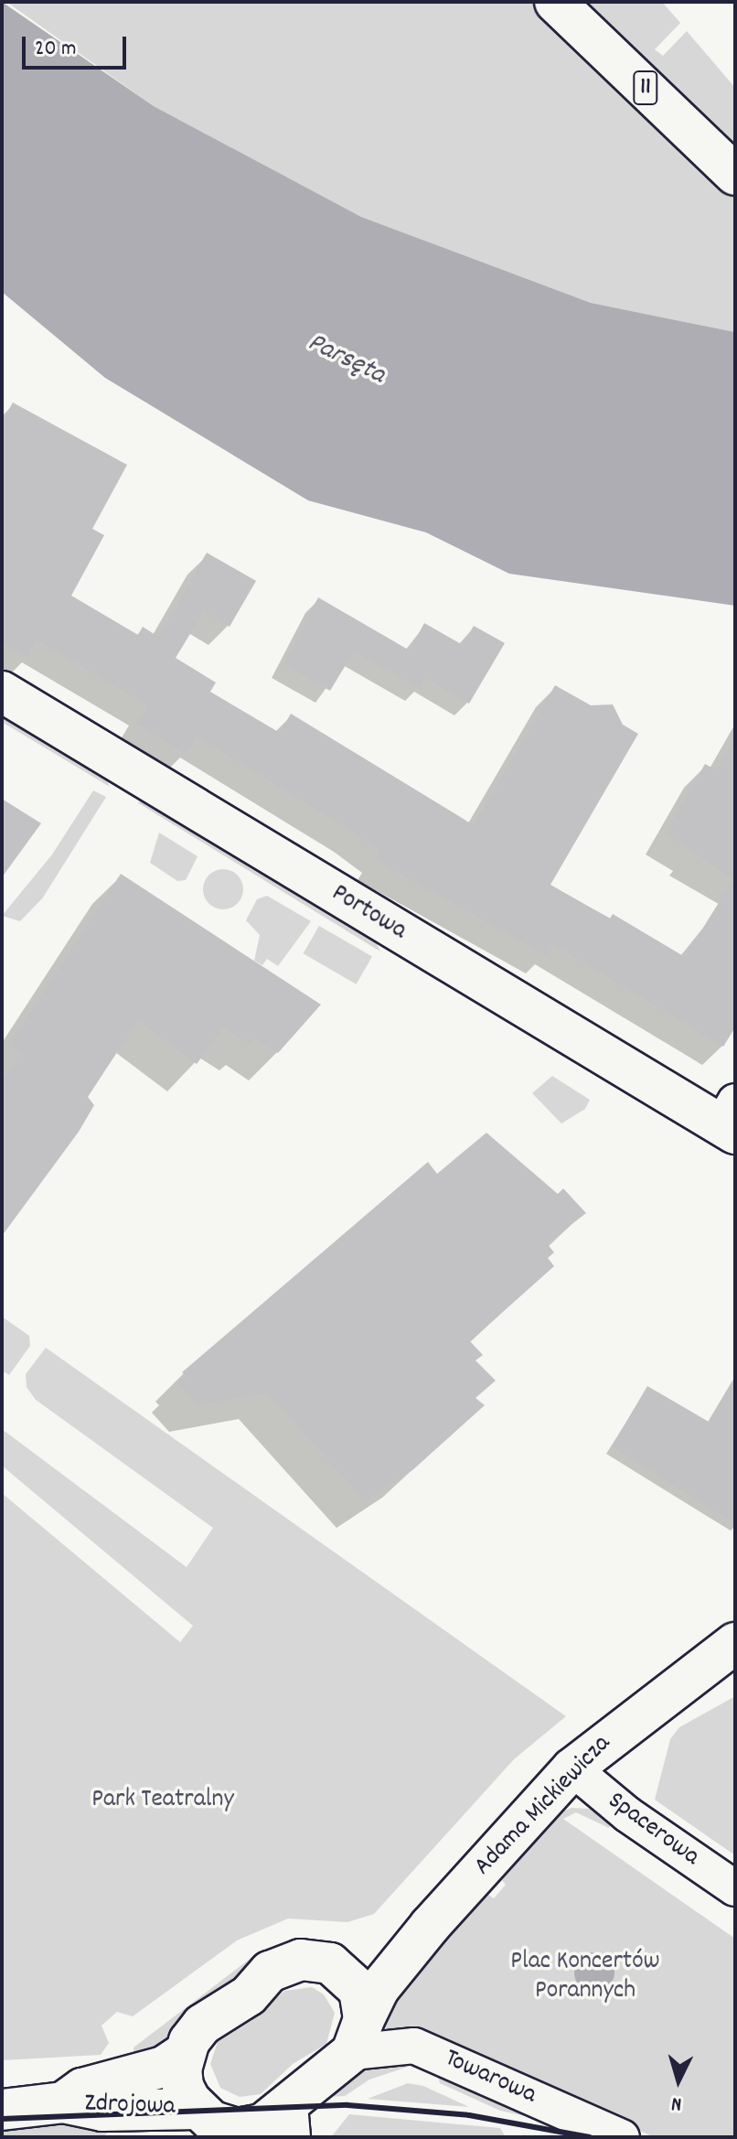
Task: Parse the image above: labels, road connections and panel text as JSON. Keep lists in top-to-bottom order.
{
  "streets": {
    "street": [
      "11",
      "Portowa",
      "Adama Mickiewicza",
      "Spacerowa",
      "Towarowa",
      "Zdrojowa"
    ]
  },
  "crossings": [
    ["Adama Mickiewicza", "Spacerowa"],
    ["Adama Mickiewicza", "Towarowa"],
    ["Adama Mickiewicza", "Zdrojowa"],
    ["Towarowa", "Zdrojowa"]
  ],
  "water": ["Parsęta"],
  "parks": ["Park Teatralny", "Plac Koncertów Porannych"],
  "scale_bar": "20 m",
  "north": "bottom"
}
